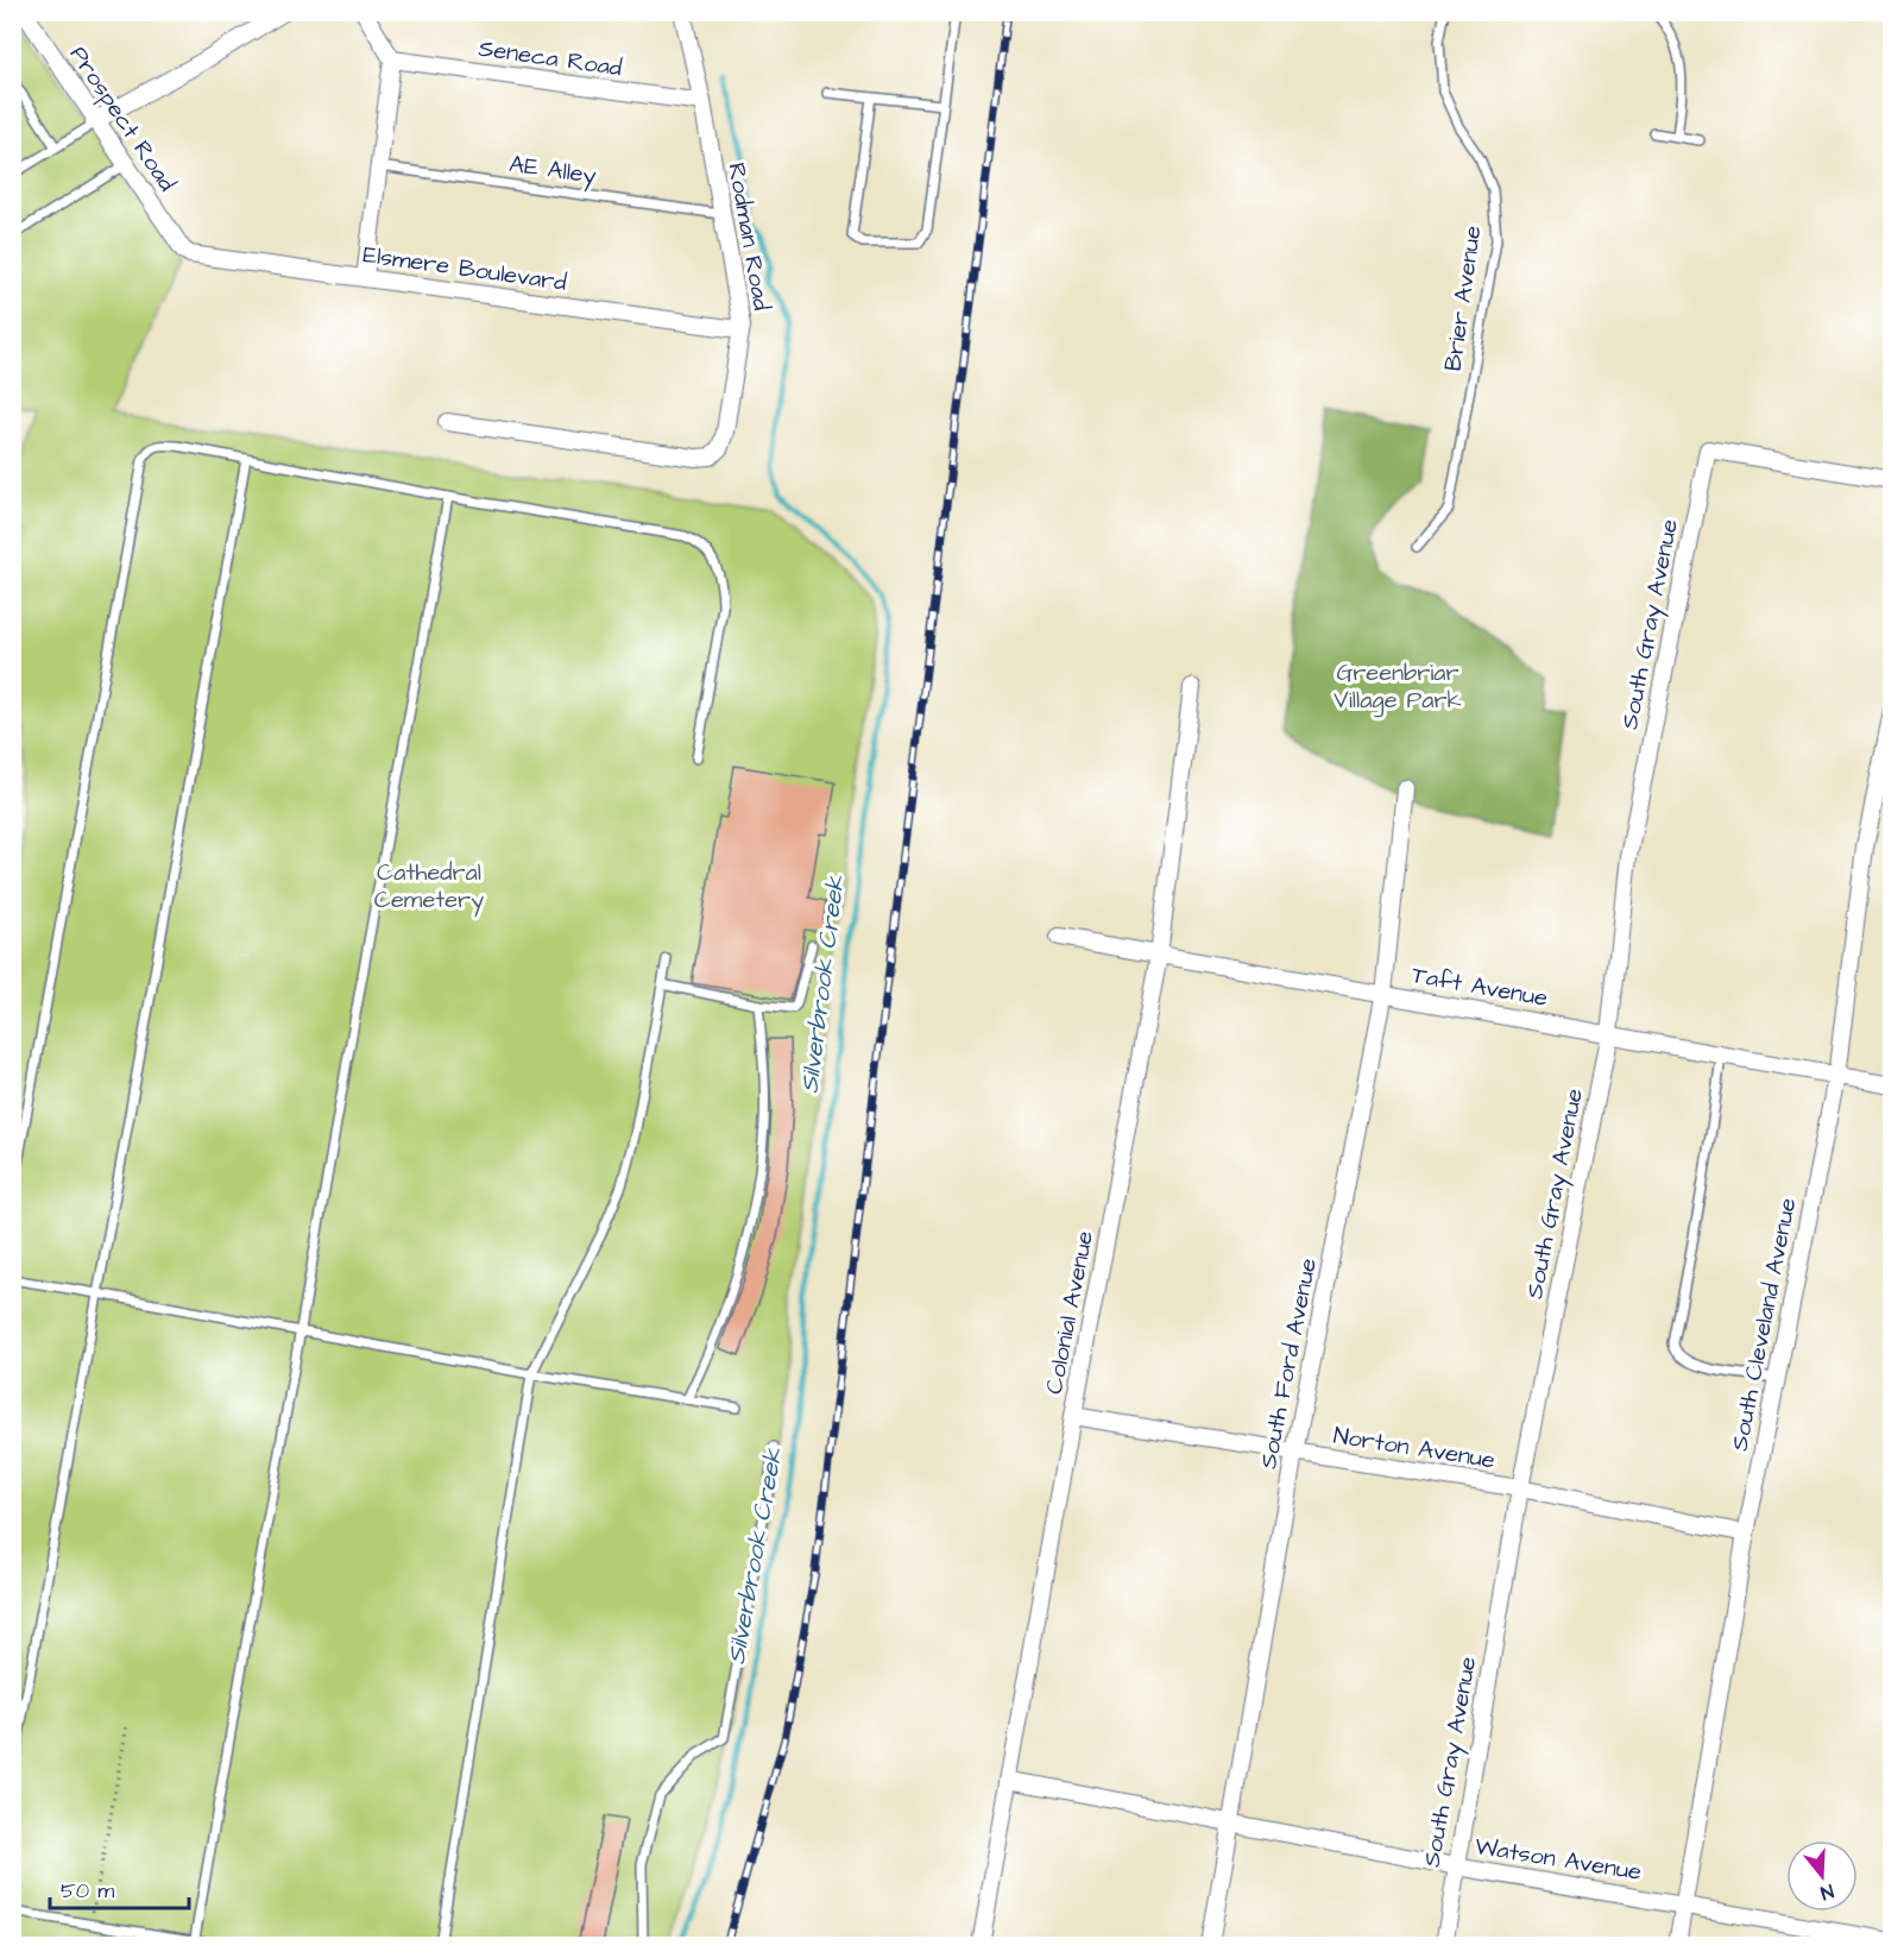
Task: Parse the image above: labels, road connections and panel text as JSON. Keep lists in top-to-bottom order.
{
  "streets": {
    "street": [
      "Seneca Road",
      "Prospect Road",
      "Rodman Road",
      "Elsmere Boulevard",
      "South Gray Avenue",
      "Taft Avenue",
      "Colonial Avenue",
      "South Cleveland Avenue",
      "South Ford Avenue",
      "Norton Avenue",
      "Watson Avenue"
    ],
    "lane": ["AE Alley", "Brier Avenue"]
  },
  "crossings": [
    ["Seneca Road", "Rodman Road"],
    ["Prospect Road", "Elsmere Boulevard"],
    ["AE Alley", "Rodman Road"],
    ["Rodman Road", "Elsmere Boulevard"],
    ["South Gray Avenue", "Taft Avenue"],
    ["South Gray Avenue", "Norton Avenue"],
    ["South Gray Avenue", "Watson Avenue"],
    ["Taft Avenue", "Colonial Avenue"],
    ["Taft Avenue", "South Cleveland Avenue"],
    ["Taft Avenue", "South Ford Avenue"],
    ["Colonial Avenue", "Norton Avenue"],
    ["Colonial Avenue", "Watson Avenue"],
    ["South Cleveland Avenue", "Norton Avenue"],
    ["South Cleveland Avenue", "Watson Avenue"],
    ["South Ford Avenue", "Norton Avenue"],
    ["South Ford Avenue", "Watson Avenue"]
  ],
  "water": ["Silverbrook Creek"],
  "parks": ["Greenbriar Village Park", "Cathedral Cemetery"],
  "scale_bar": "50 m",
  "north": "bottom"
}
